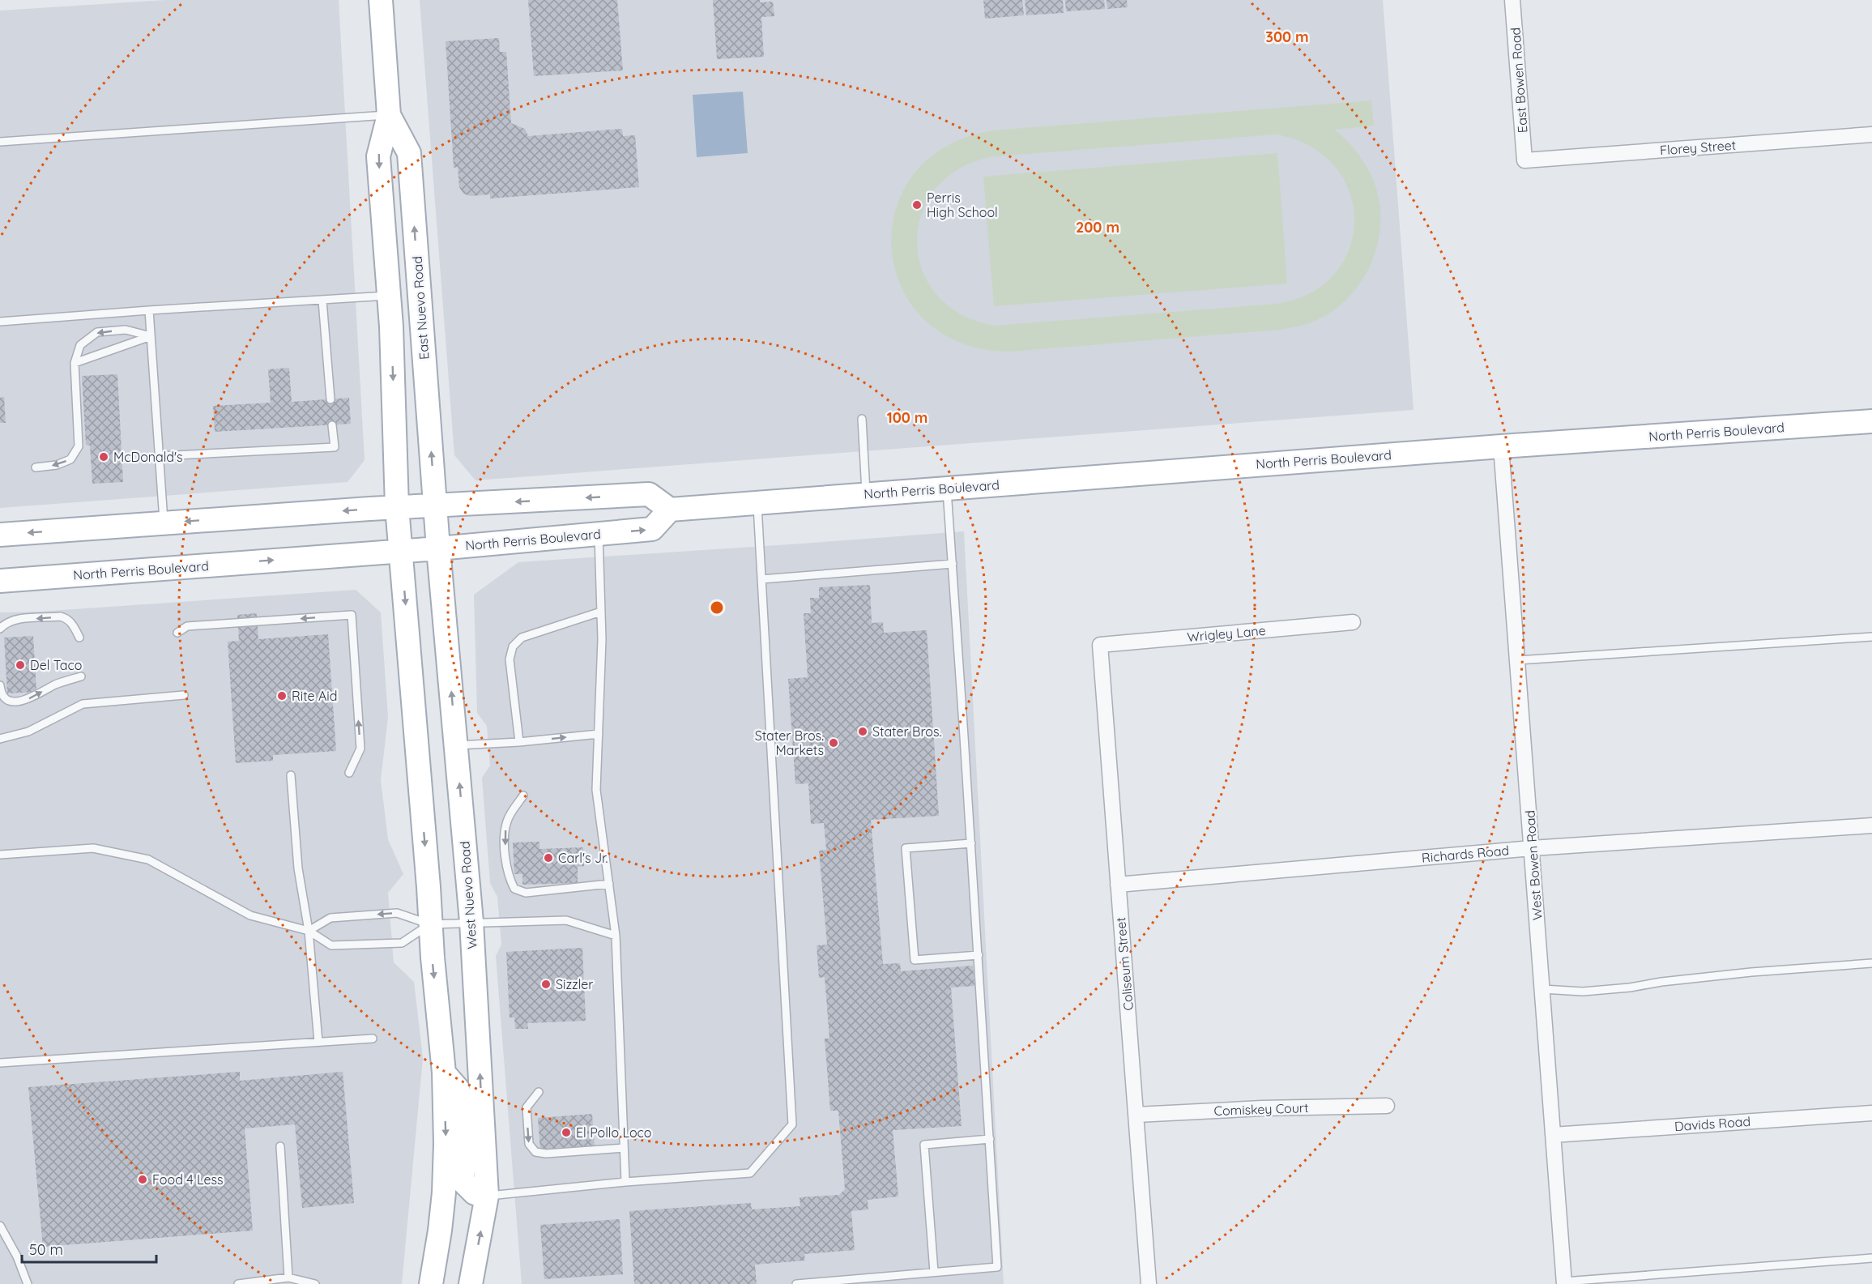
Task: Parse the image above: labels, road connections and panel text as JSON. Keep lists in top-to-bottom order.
{
  "streets": {
    "main road": ["East Nuevo Road", "North Perris Boulevard", "West Nuevo Road"],
    "street": [
      "East Bowen Road",
      "Florey Street",
      "Wrigley Lane",
      "Richards Road",
      "West Bowen Road",
      "Coliseum Street",
      "Comiskey Court",
      "Davids Road"
    ]
  },
  "crossings": [
    ["East Bowen Road", "Florey Street"],
    ["East Nuevo Road", "North Perris Boulevard"],
    ["East Nuevo Road", "West Nuevo Road"],
    ["North Perris Boulevard", "West Bowen Road"],
    ["North Perris Boulevard", "West Nuevo Road"],
    ["Wrigley Lane", "Coliseum Street"],
    ["Richards Road", "West Bowen Road"],
    ["Richards Road", "Coliseum Street"],
    ["West Bowen Road", "Davids Road"],
    ["Coliseum Street", "Comiskey Court"]
  ],
  "places": [
    "Perris High School",
    "McDonald's",
    "Del Taco",
    "Rite Aid",
    "Stater Bros.",
    "Stater Bros. Markets",
    "Carl's Jr.",
    "Sizzler",
    "El Pollo Loco",
    "Food 4 Less"
  ],
  "scale_bar": "50 m",
  "rings": ["300 m", "200 m", "100 m"]
}
